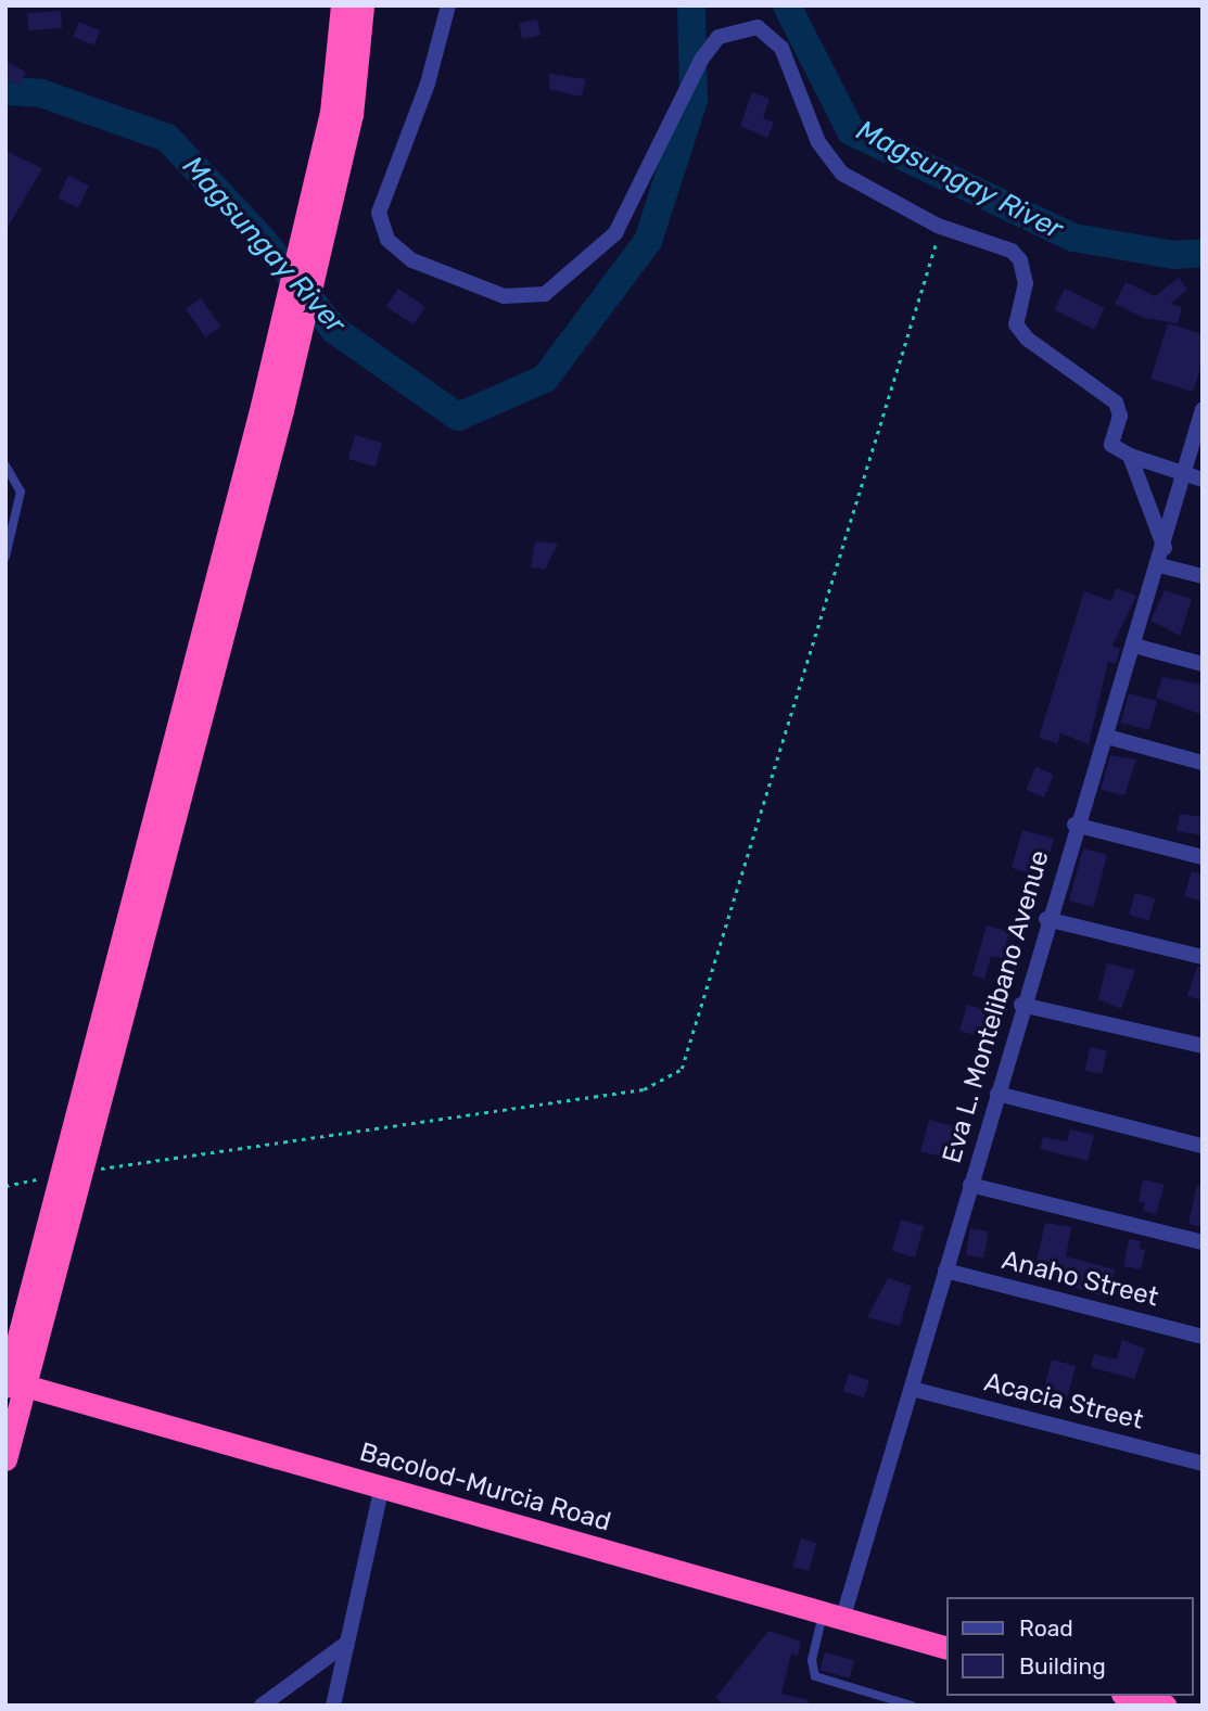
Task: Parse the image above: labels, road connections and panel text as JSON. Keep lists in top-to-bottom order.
{
  "streets": {
    "highway": ["Bacolod-Murcia Road"],
    "street": ["Eva L. Montelibano Avenue", "Anaho Street", "Acacia Street"]
  },
  "crossings": [
    ["Eva L. Montelibano Avenue", "Anaho Street"],
    ["Eva L. Montelibano Avenue", "Acacia Street"],
    ["Eva L. Montelibano Avenue", "Bacolod-Murcia Road"]
  ],
  "water": ["Magsungay River"],
  "legend": ["Road", "Building"]
}
